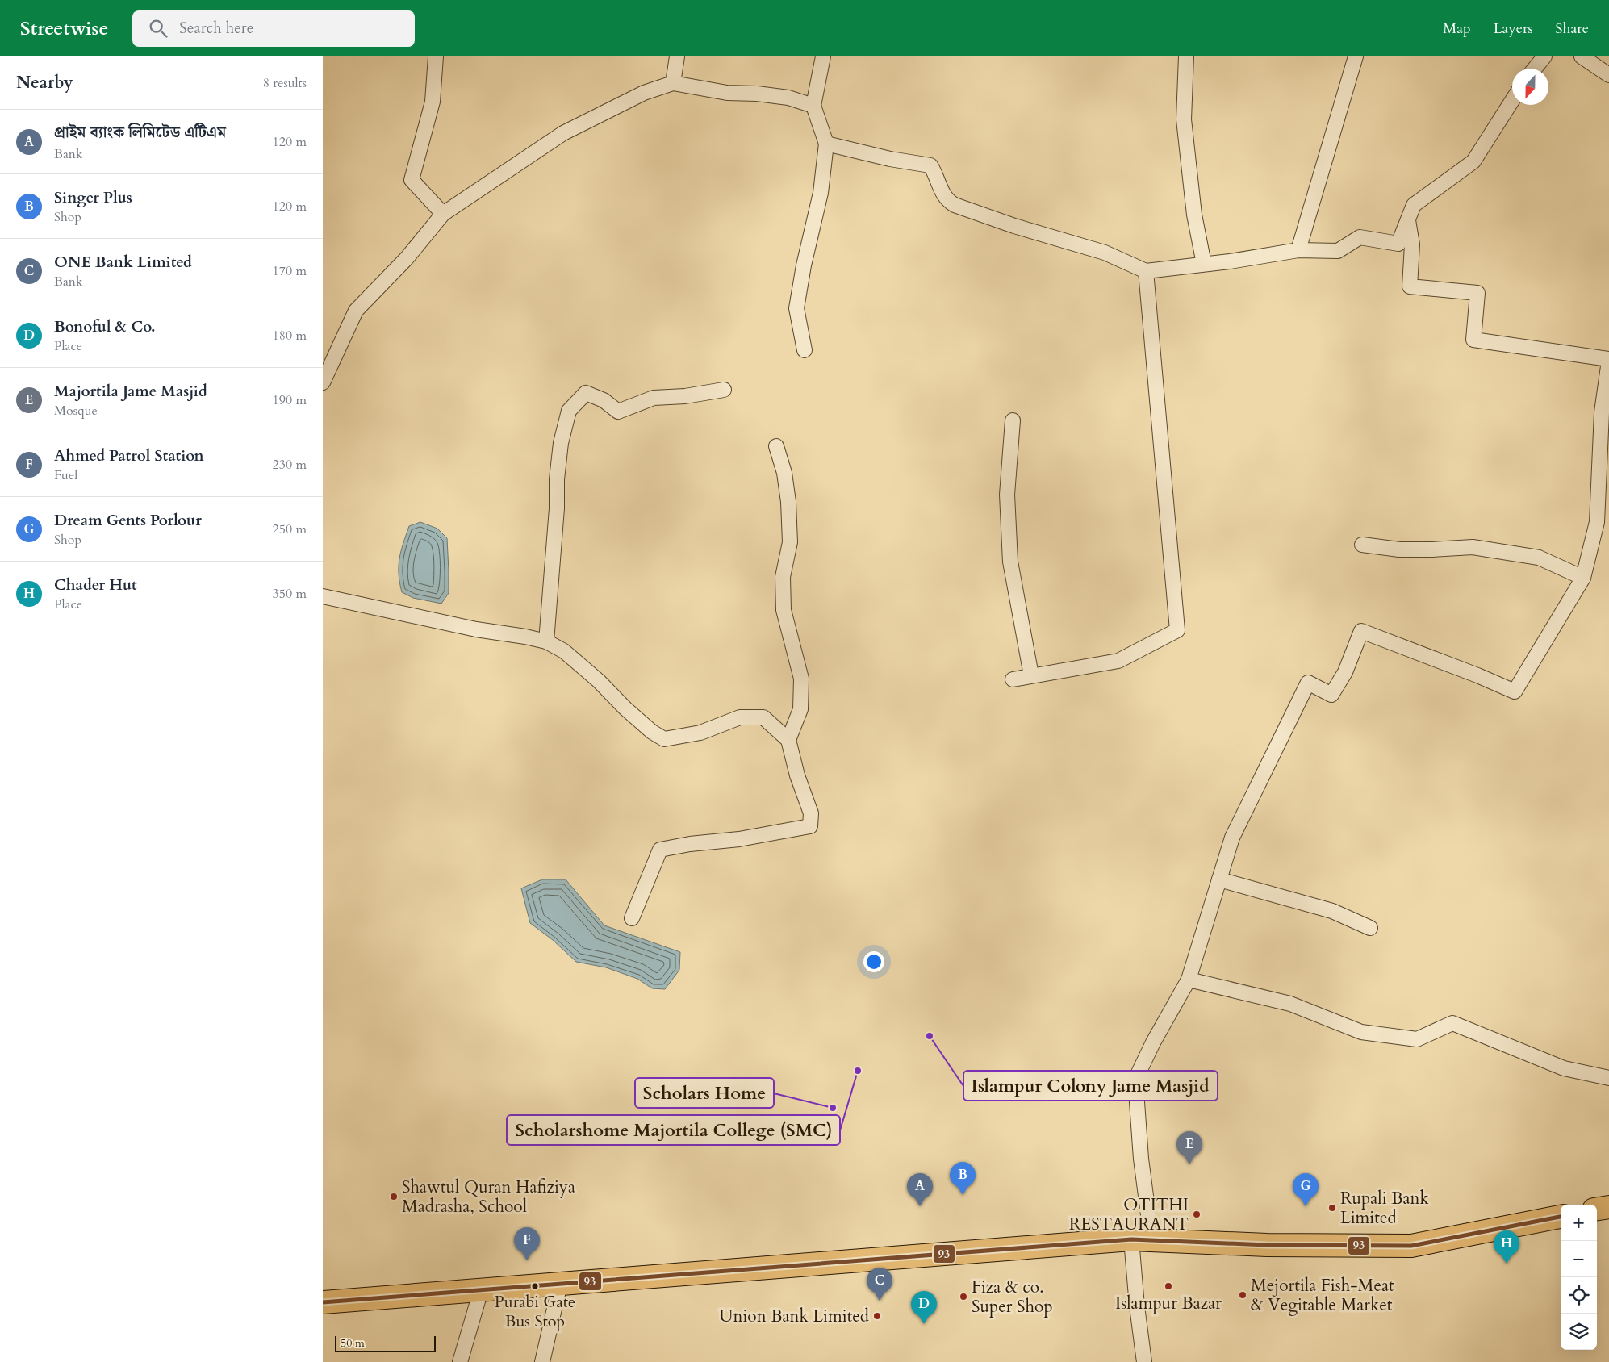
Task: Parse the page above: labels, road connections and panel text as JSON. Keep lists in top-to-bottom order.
{
  "places": [
    "Islampur Colony Jame Masjid",
    "Scholarshome Majortila College (SMC)",
    "Scholars Home",
    "Shawtul Quran Hafiziya Madrasha, School",
    "Rupali Bank Limited",
    "OTITHI RESTAURANT",
    "Purabi Gate Bus Stop",
    "Islampur Bazar",
    "Mejortila Fish-Meat & Vegitable Market",
    "Fiza & co. Super Shop",
    "Union Bank Limited"
  ],
  "lines": ["transit line 93"],
  "scale_bar": "50 m",
  "north": "bottom",
  "page": {
    "header": "Streetwise",
    "search": "Search here",
    "nav": ["Map", "Layers", "Share"],
    "heading": ["Nearby", "8 results"],
    "list": [
      {
        "mark": "A",
        "name": "প্রাইম ব্যাংক লিমিটেড এটিএম",
        "note": "Bank",
        "value": "120 m"
      },
      {
        "mark": "B",
        "name": "Singer Plus",
        "note": "Shop",
        "value": "120 m"
      },
      {
        "mark": "C",
        "name": "ONE Bank Limited",
        "note": "Bank",
        "value": "170 m"
      },
      {
        "mark": "D",
        "name": "Bonoful & Co.",
        "note": "Place",
        "value": "180 m"
      },
      {
        "mark": "E",
        "name": "Majortila Jame Masjid",
        "note": "Mosque",
        "value": "190 m"
      },
      {
        "mark": "F",
        "name": "Ahmed Patrol Station",
        "note": "Fuel",
        "value": "230 m"
      },
      {
        "mark": "G",
        "name": "Dream Gents Porlour",
        "note": "Shop",
        "value": "250 m"
      },
      {
        "mark": "H",
        "name": "Chader Hut",
        "note": "Place",
        "value": "350 m"
      }
    ],
    "pins": [
      "E",
      "B",
      "A",
      "G",
      "F",
      "H",
      "C",
      "D"
    ],
    "map_buttons": ["+", "−"],
    "scale": "50 m"
  }
}
